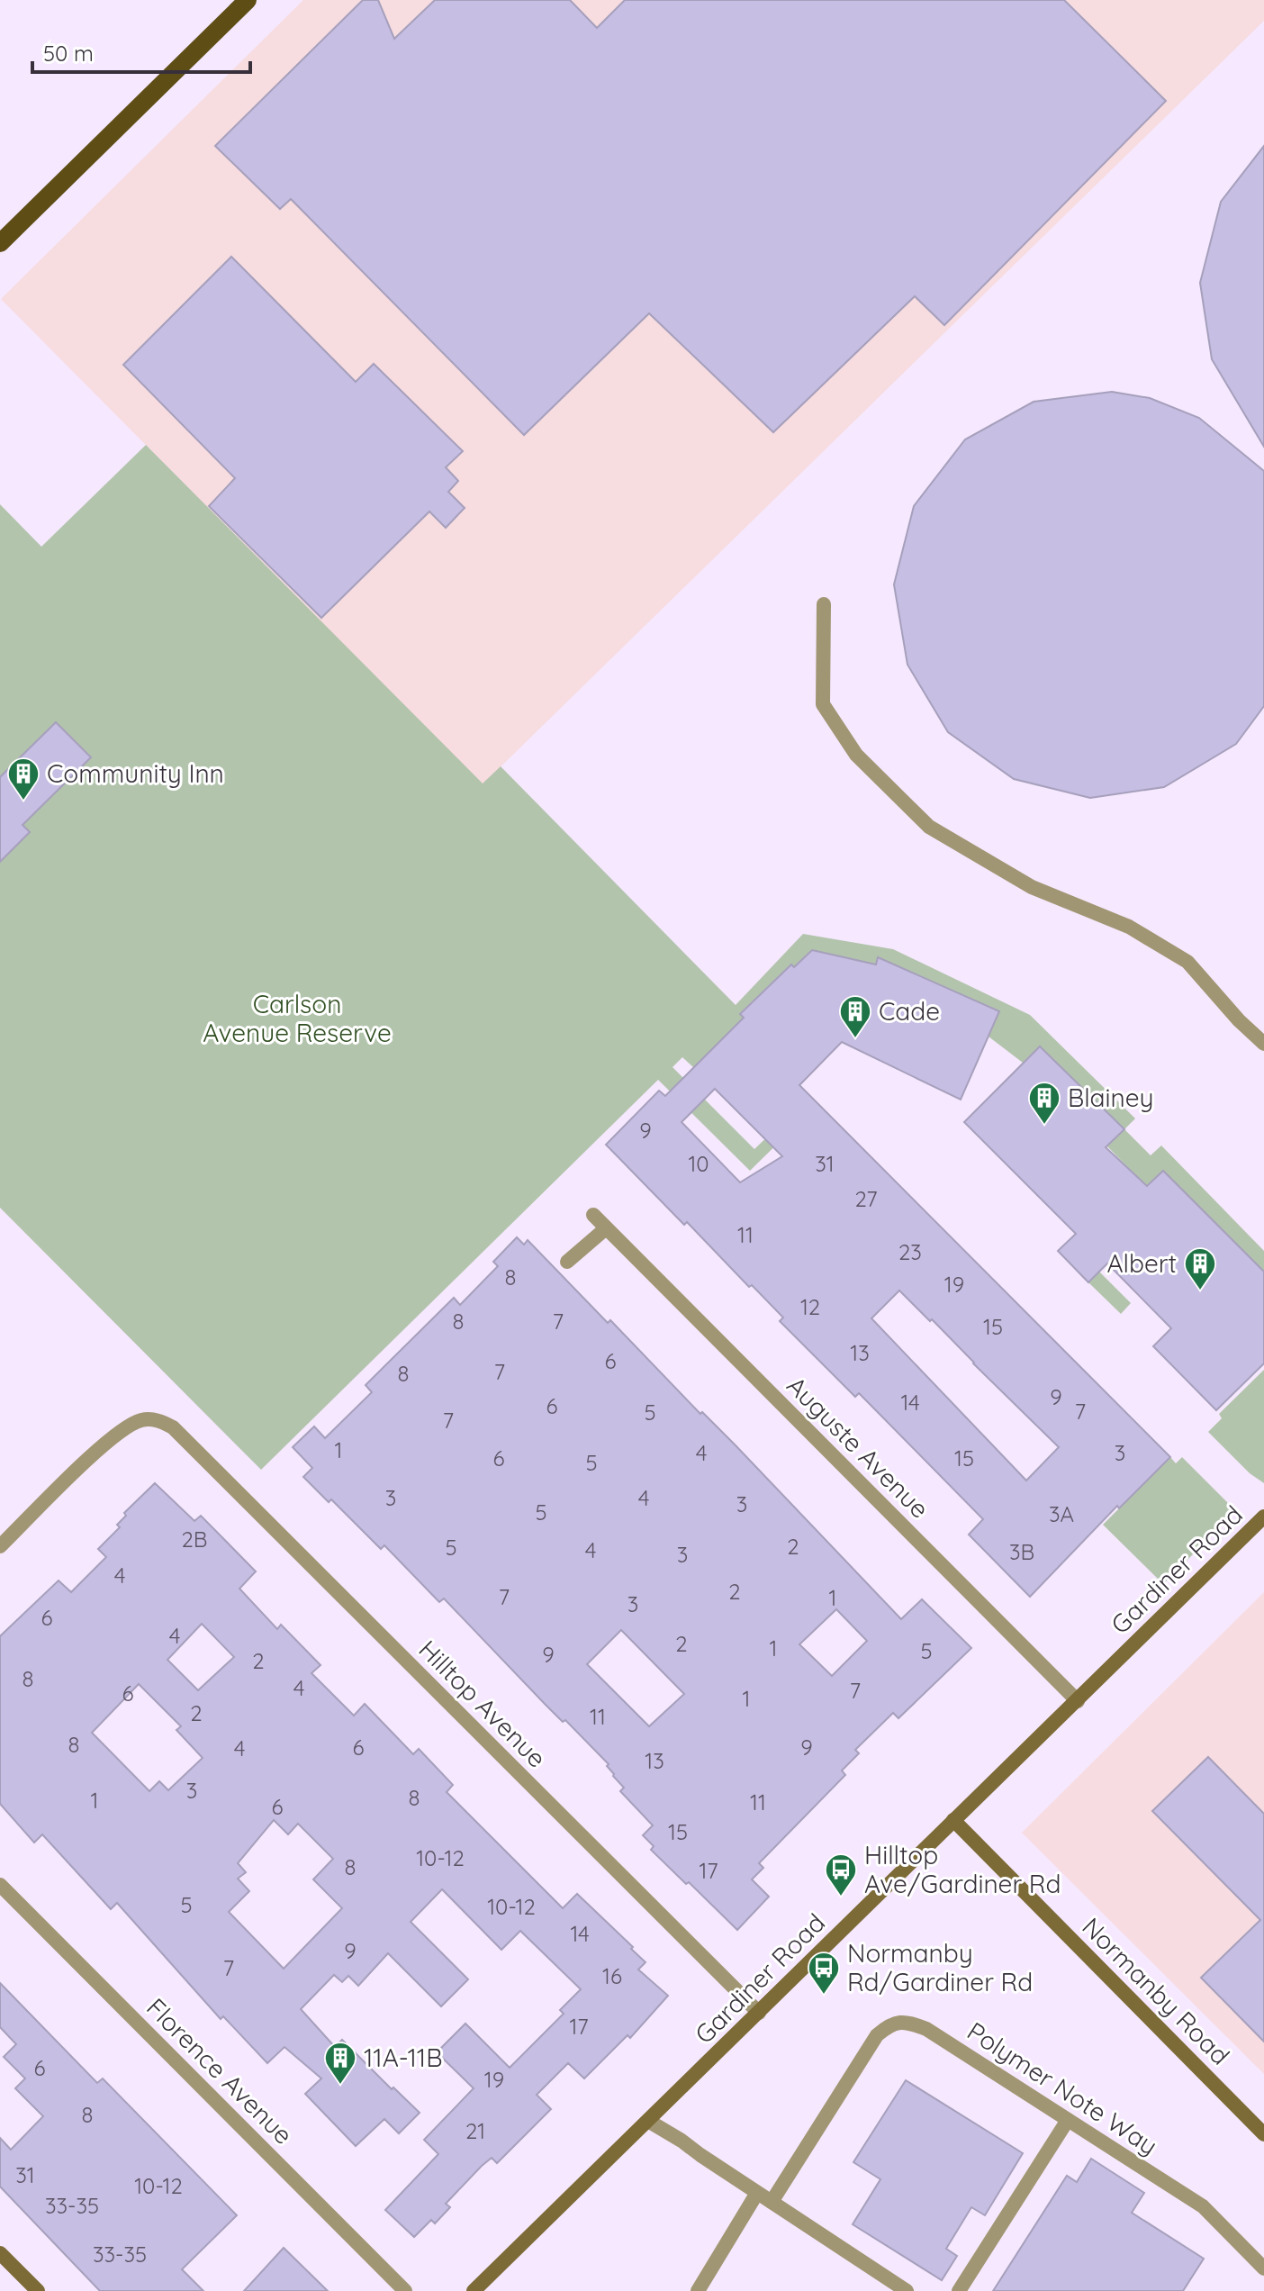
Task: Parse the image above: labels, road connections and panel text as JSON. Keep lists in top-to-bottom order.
{
  "streets": {
    "street": [
      "Auguste Avenue",
      "Gardiner Road",
      "Hilltop Avenue",
      "Normanby Road",
      "Florence Avenue",
      "Polymer Note Way"
    ]
  },
  "crossings": [
    ["Auguste Avenue", "Gardiner Road"],
    ["Gardiner Road", "Hilltop Avenue"],
    ["Gardiner Road", "Normanby Road"]
  ],
  "parks": ["Carlson Avenue Reserve"],
  "places": {
    "building": [
      "Community Inn",
      "Cade",
      "Blainey",
      "Albert",
      "11A-11B"
    ],
    "bus stop": ["Hilltop Ave/Gardiner Rd", "Normanby Rd/Gardiner Rd"]
  },
  "house_numbers": [
    "9",
    "10",
    "31",
    "27",
    "11",
    "23",
    "8",
    "19",
    "12",
    "8",
    "7",
    "15",
    "13",
    "6",
    "7",
    "8",
    "9",
    "14",
    "6",
    "7",
    "5",
    "7",
    "1",
    "4",
    "3",
    "6",
    "15",
    "5",
    "3",
    "4",
    "3",
    "5",
    "3A",
    "2B",
    "2",
    "5",
    "4",
    "3B",
    "3",
    "4",
    "2",
    "7",
    "1",
    "3",
    "6",
    "4",
    "2",
    "1",
    "5",
    "9",
    "2",
    "8",
    "4",
    "7",
    "6",
    "1",
    "2",
    "11",
    "8",
    "6",
    "9",
    "4",
    "13",
    "3",
    "8",
    "1",
    "11",
    "6",
    "15",
    "10-12",
    "8",
    "17",
    "5",
    "10-12",
    "14",
    "9",
    "7",
    "16",
    "17",
    "6",
    "19",
    "8",
    "21",
    "31",
    "10-12",
    "33-35",
    "33-35"
  ],
  "scale_bar": "50 m"
}
